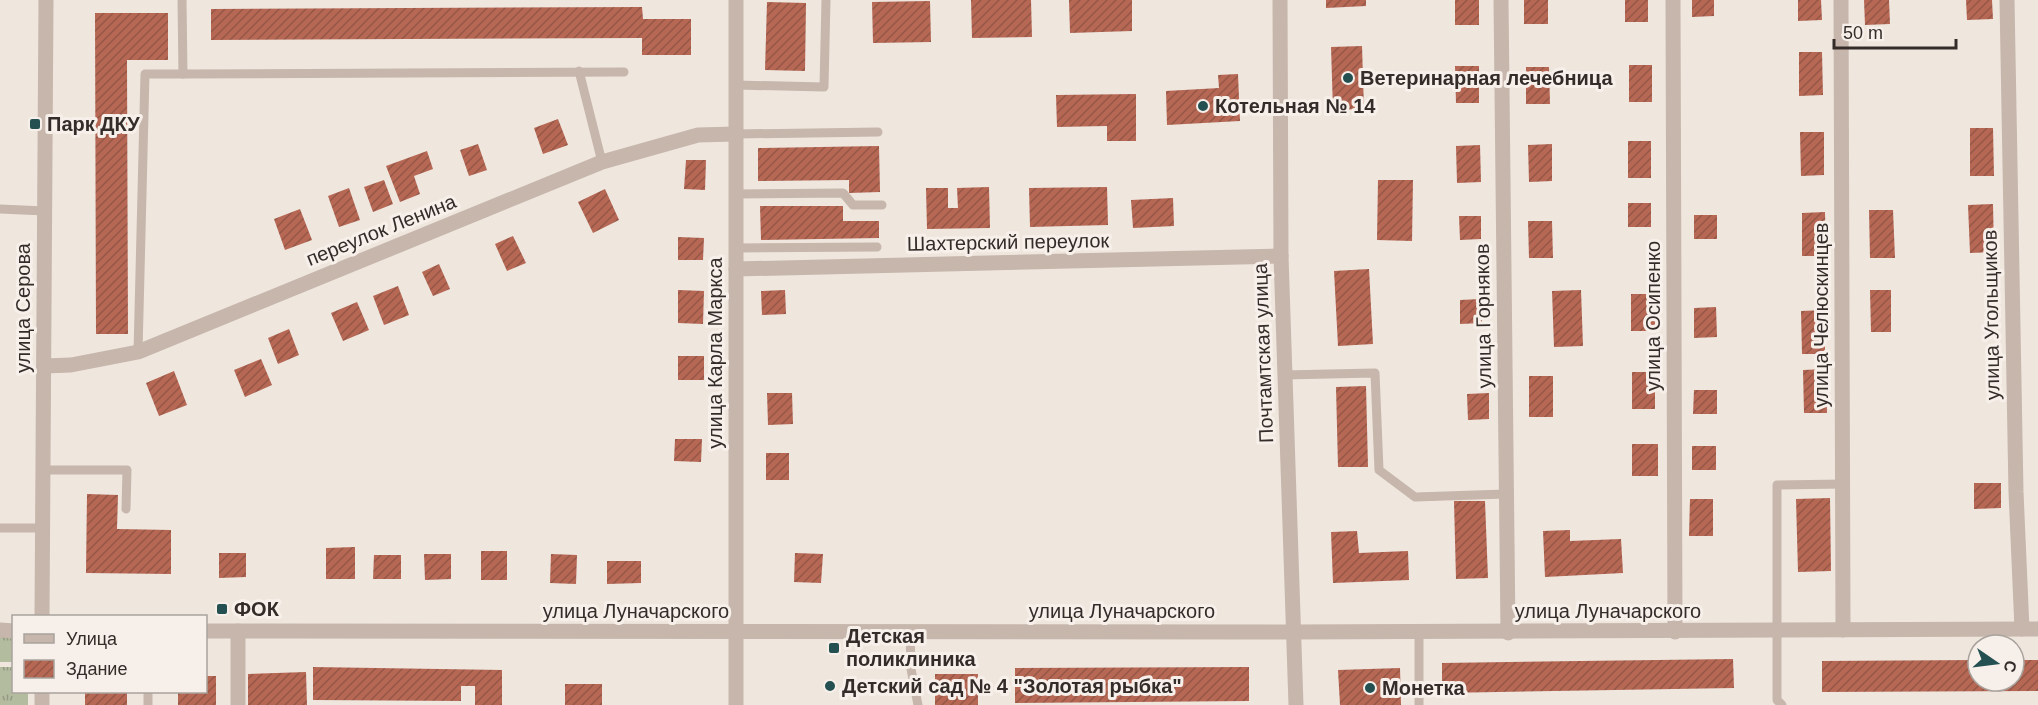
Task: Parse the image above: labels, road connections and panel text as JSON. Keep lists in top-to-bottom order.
{
  "streets": {
    "street": [
      "переулок Ленина",
      "Шахтерский переулок",
      "улица Серова",
      "улица Челюскинцев",
      "улица Угольщиков",
      "улица Горняков",
      "улица Осипенко",
      "улица Карла Маркса",
      "Почтамтская улица",
      "улица Луначарского"
    ]
  },
  "crossings": [
    ["переулок Ленина", "улица Серова"],
    ["переулок Ленина", "улица Карла Маркса"],
    ["Шахтерский переулок", "улица Карла Маркса"],
    ["Шахтерский переулок", "Почтамтская улица"],
    ["улица Челюскинцев", "улица Луначарского"],
    ["улица Угольщиков", "улица Луначарского"],
    ["улица Горняков", "улица Луначарского"],
    ["улица Осипенко", "улица Луначарского"],
    ["улица Карла Маркса", "улица Луначарского"],
    ["Почтамтская улица", "улица Луначарского"]
  ],
  "places": {
    "other": [
      "Ветеринарная лечебница",
      "Котельная № 14",
      "Детский сад № 4 \"Золотая рыбка\"",
      "Монетка"
    ],
    "transit": ["Парк ДКУ", "ФОК", "Детская поликлиника"]
  },
  "legend": ["Улица", "Здание"],
  "scale_bar": "50 m",
  "north": "right"
}
